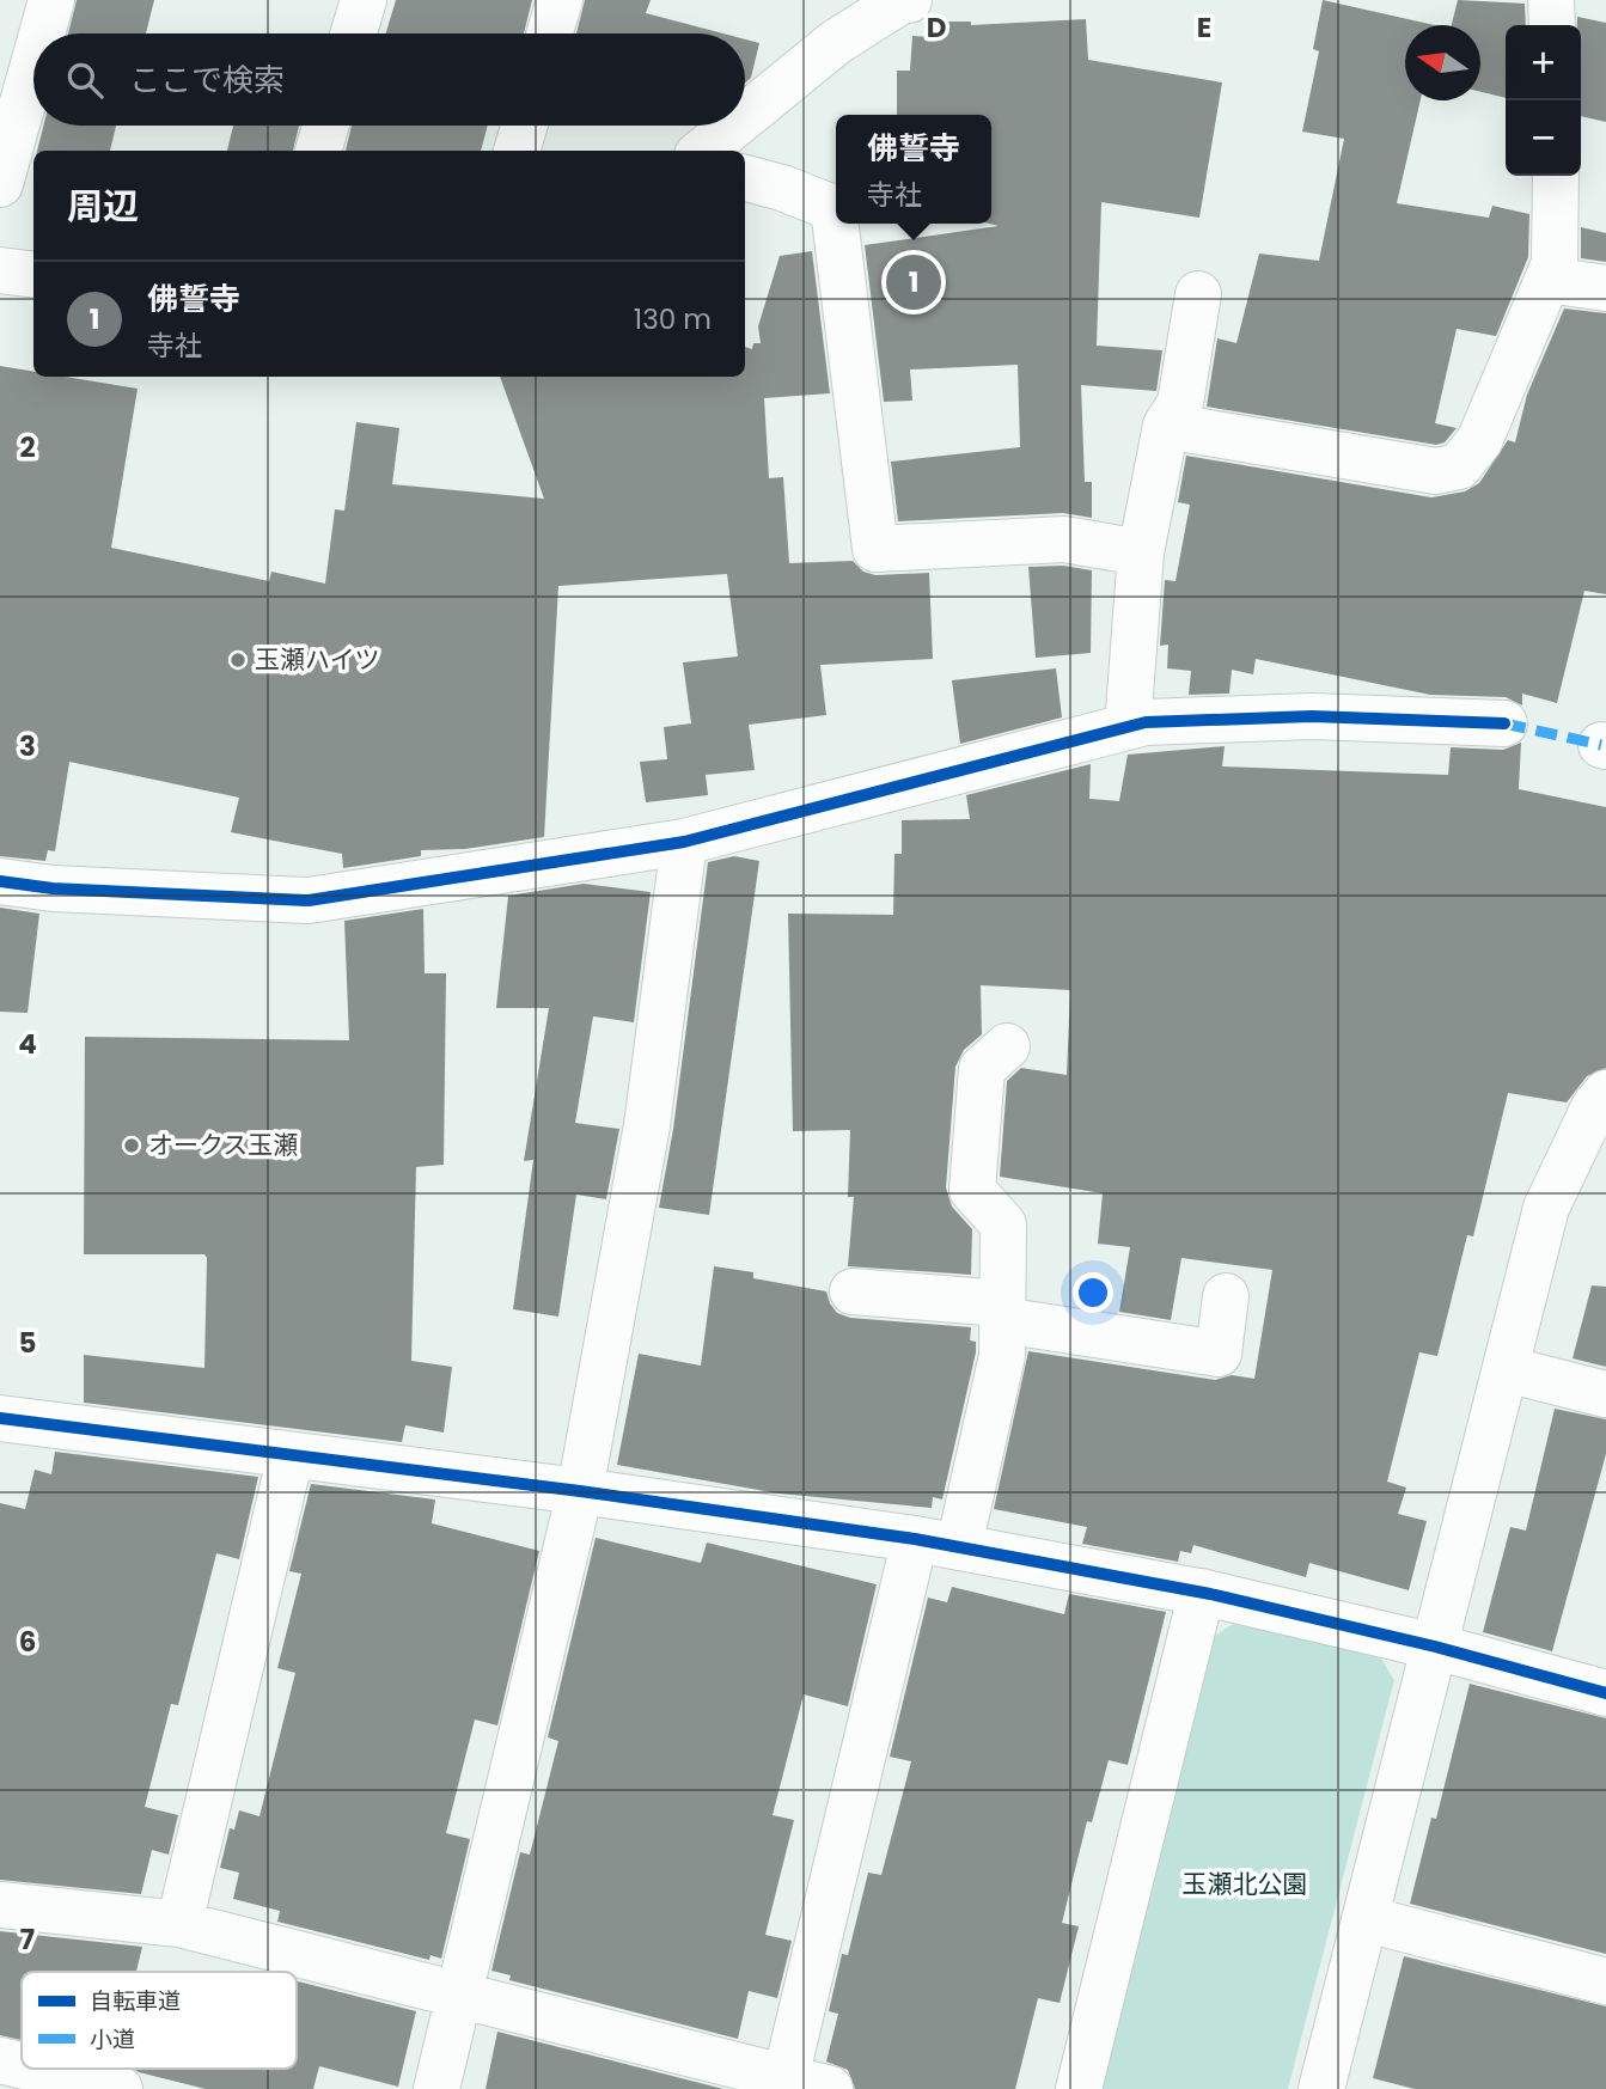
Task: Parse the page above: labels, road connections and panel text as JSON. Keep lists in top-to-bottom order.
{
  "parks": ["玉瀬北公園"],
  "places": ["玉瀬ハイツ", "オークス玉瀬"],
  "legend": ["自転車道", "小道"],
  "north": "left",
  "page": {
    "map_buttons": ["+", "−"],
    "search": "ここで検索",
    "popup": ["佛誓寺", "寺社"],
    "heading": "周辺",
    "pins": "1",
    "list": [
      {
        "mark": "1",
        "name": "佛誓寺",
        "note": "寺社",
        "value": "130 m"
      }
    ]
  },
  "grid": {
    "columns": ["D", "E"],
    "rows": [
      "2",
      "3",
      "4",
      "5",
      "6",
      "7"
    ]
  }
}
